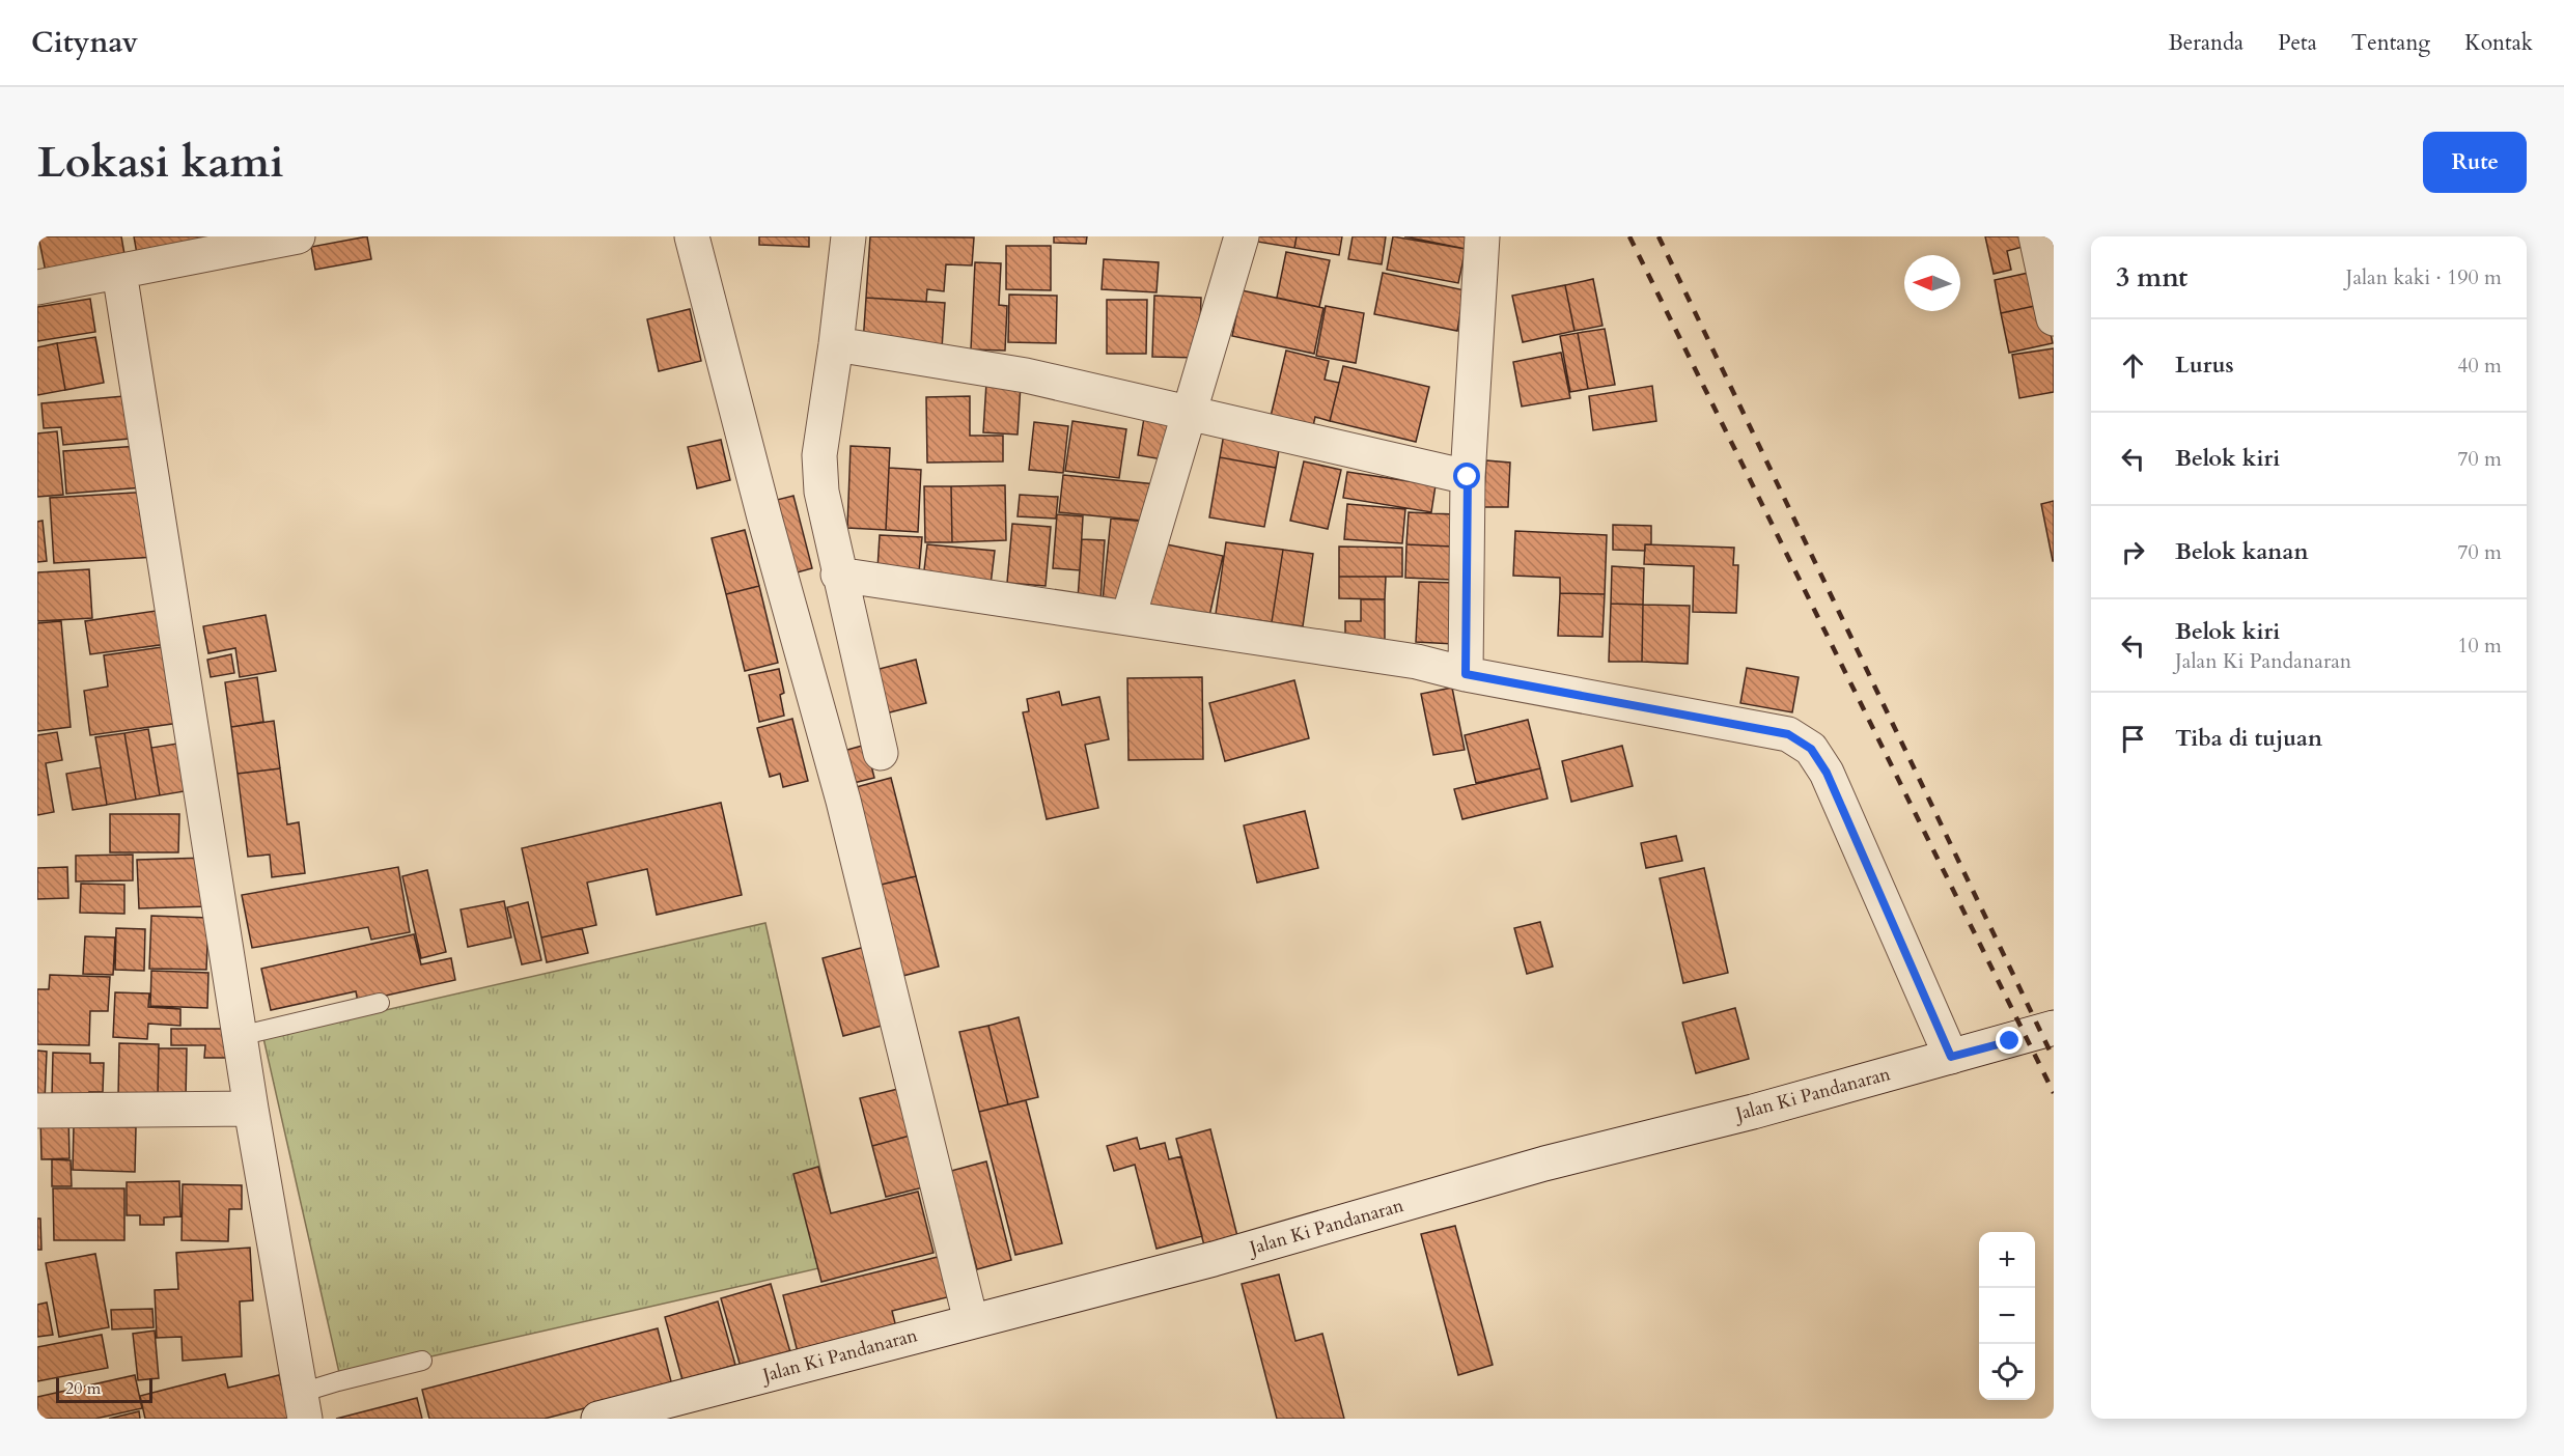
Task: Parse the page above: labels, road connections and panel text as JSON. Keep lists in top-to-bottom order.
{
  "streets": {
    "street": ["Jalan Ki Pandanaran"]
  },
  "scale_bar": "20 m",
  "north": "left",
  "page": {
    "header": "Citynav",
    "nav": [
      "Beranda",
      "Peta",
      "Tentang",
      "Kontak"
    ],
    "buttons": "Rute",
    "title": "Lokasi kami",
    "heading": ["3 mnt", "Jalan kaki · 190 m"],
    "list": [
      ["Lurus", "40 m"],
      ["Belok kiri", "70 m"],
      ["Belok kanan", "70 m"],
      ["Belok kiri", "Jalan Ki Pandanaran", "10 m"],
      "Tiba di tujuan"
    ],
    "map_buttons": ["+", "−"],
    "scale": "20 m"
  }
}
